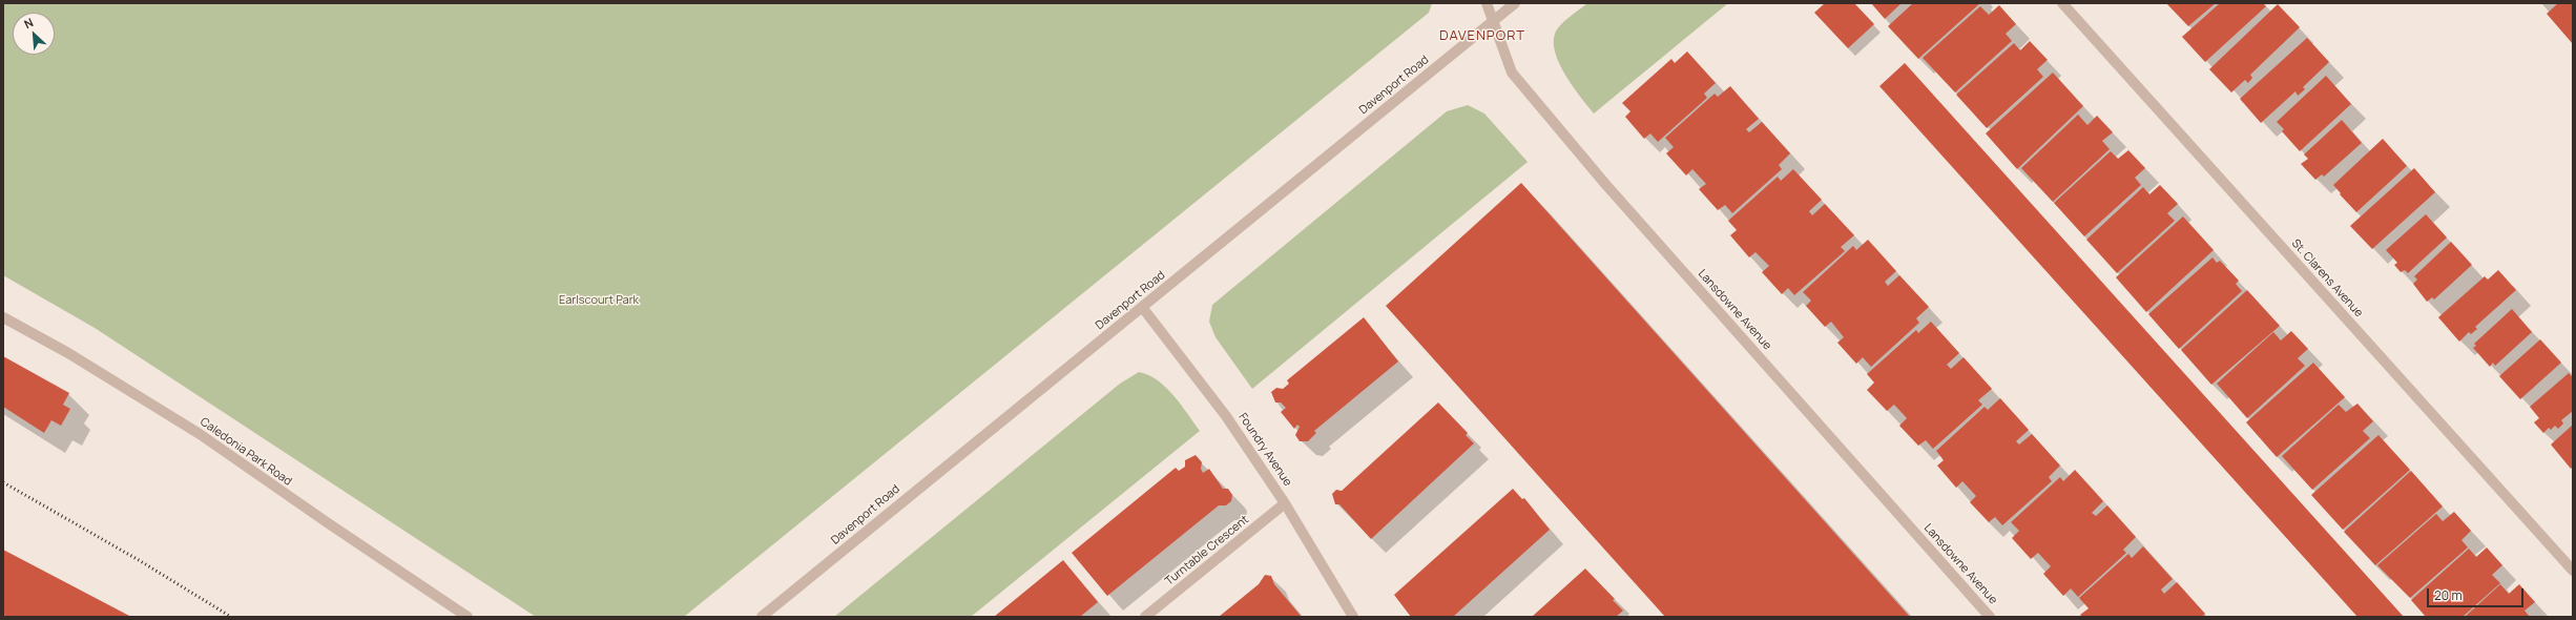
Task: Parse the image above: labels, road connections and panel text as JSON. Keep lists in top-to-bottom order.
{
  "streets": {
    "street": [
      "Davenport Road",
      "St. Clarens Avenue",
      "Lansdowne Avenue",
      "Foundry Avenue",
      "Caledonia Park Road",
      "Turntable Crescent"
    ]
  },
  "crossings": [
    ["Davenport Road", "Lansdowne Avenue"],
    ["Davenport Road", "Foundry Avenue"],
    ["Foundry Avenue", "Turntable Crescent"]
  ],
  "districts": ["DAVENPORT"],
  "parks": ["Earlscourt Park"],
  "scale_bar": "20 m",
  "north": "top left"
}
